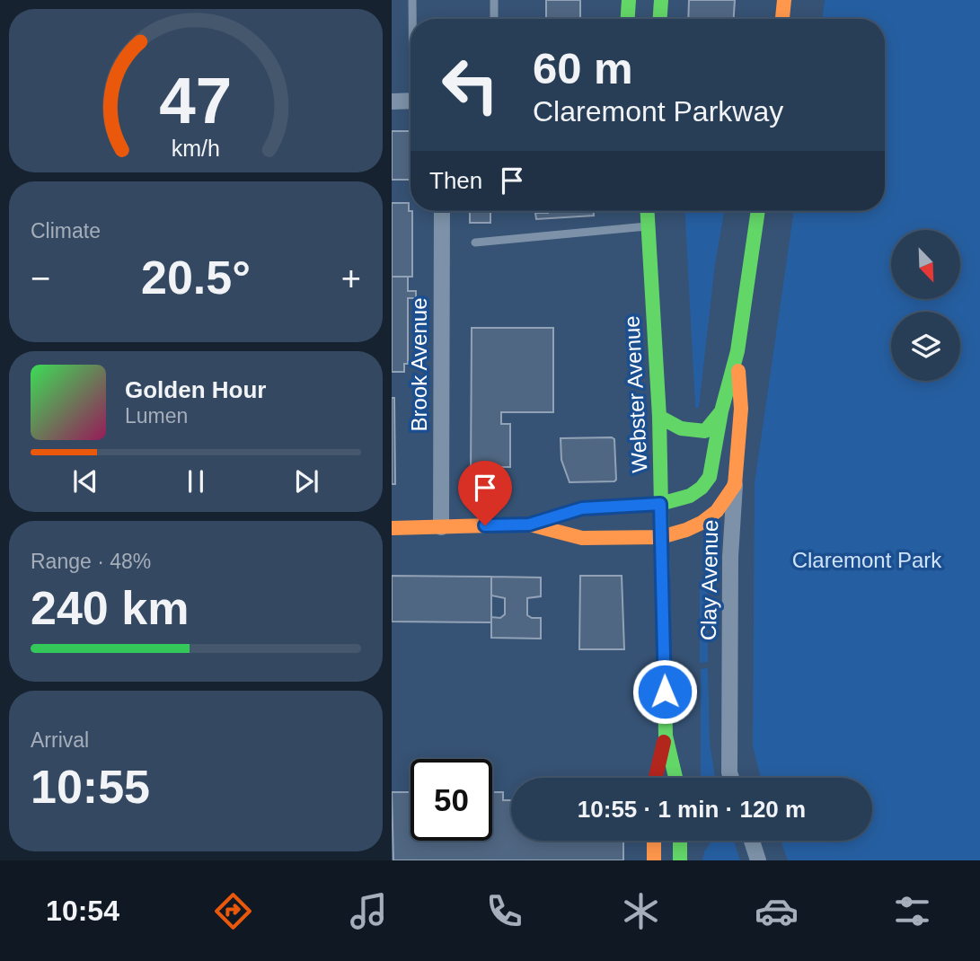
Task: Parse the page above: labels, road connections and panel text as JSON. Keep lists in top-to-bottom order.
{
  "streets": {
    "street": ["Brook Avenue", "Webster Avenue", "Clay Avenue"]
  },
  "crossings": [
    ["Webster Avenue", "Clay Avenue"]
  ],
  "parks": ["Claremont Park"],
  "north": "bottom right",
  "page": {
    "turn": ["60 m", "Claremont Parkway"],
    "then": "Then",
    "tile": [
      "Climate",
      ["Range · 48%", "240 km"],
      ["Arrival", "10:55"]
    ],
    "heat": ["−", "20.5°", "+"],
    "song": ["Golden Hour", "Lumen"],
    "limit": "50",
    "trip": "10:55 · 1 min · 120 m",
    "tabs": "10:54",
    "gauge": ["47", "km/h"]
  }
}
